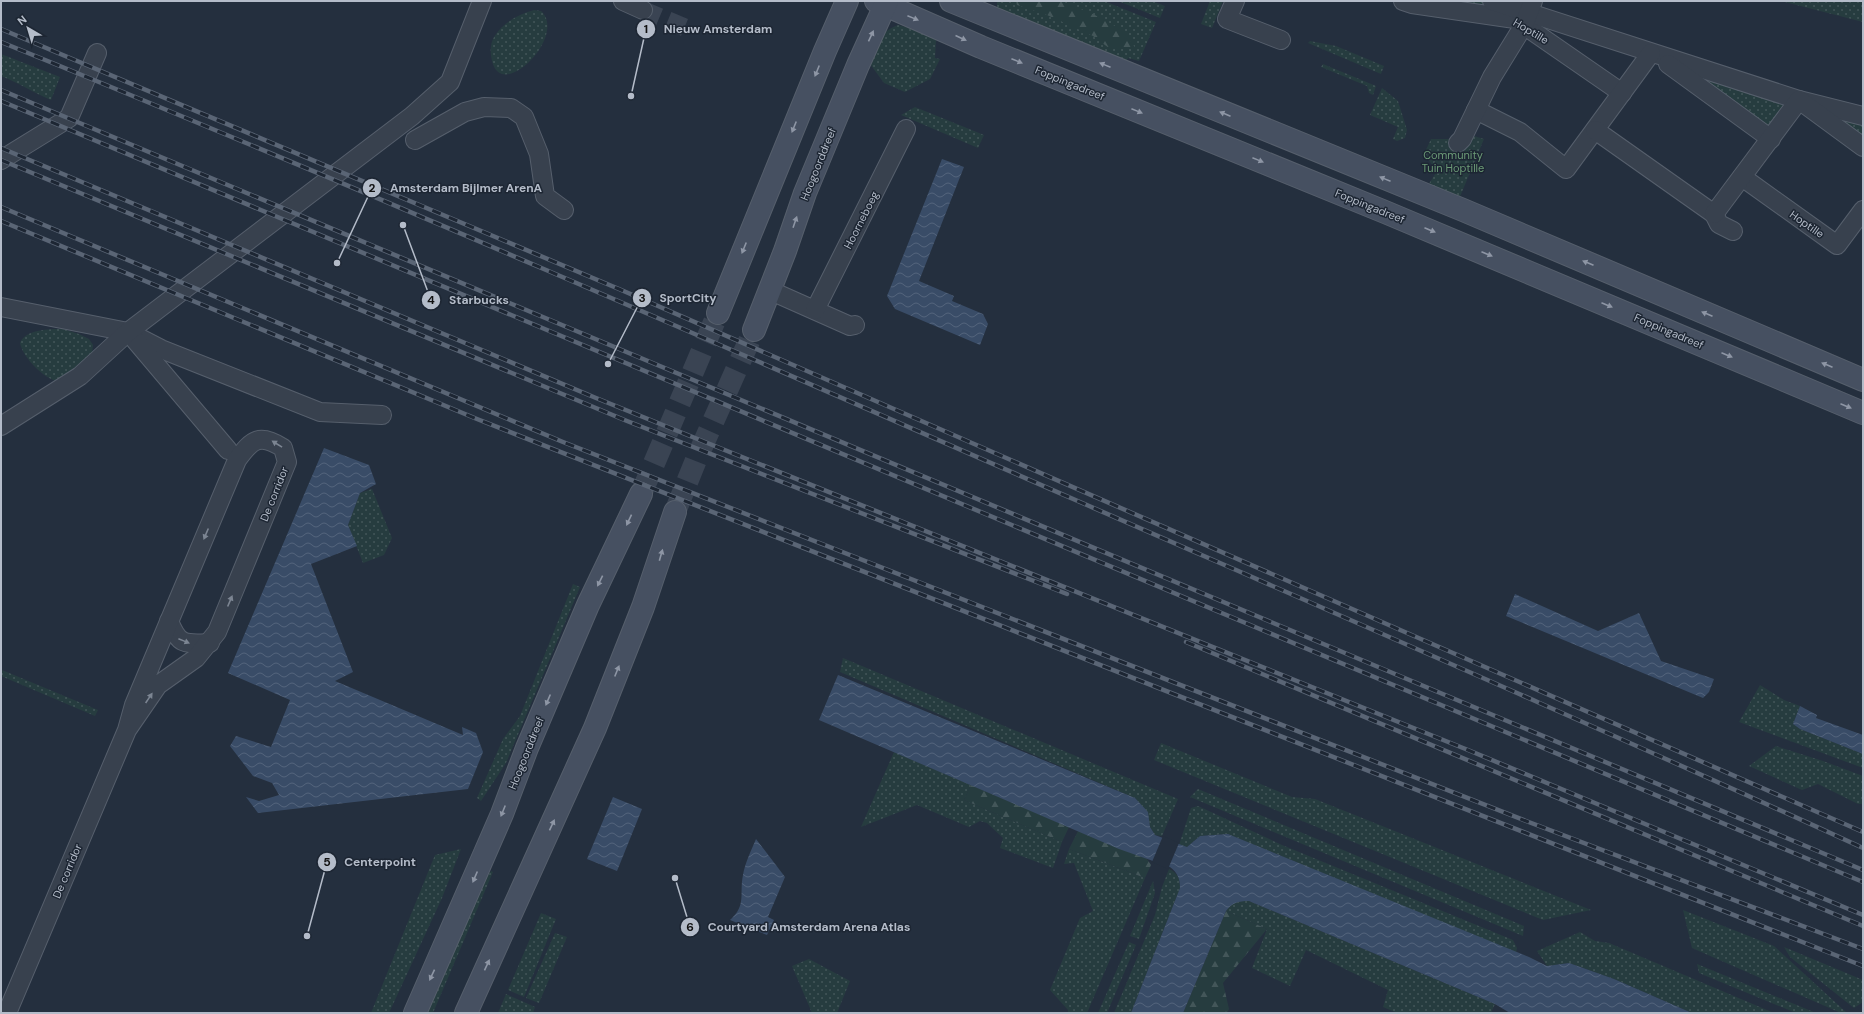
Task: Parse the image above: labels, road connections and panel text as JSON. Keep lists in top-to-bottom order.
{
  "streets": {
    "street": [
      "Hoptille",
      "Foppingadreef",
      "Hoogoorddreef",
      "Hoorneboeg",
      "De corridor"
    ]
  },
  "crossings": [
    ["Foppingadreef", "Hoogoorddreef"]
  ],
  "parks": ["Community Tuin Hoptille"],
  "places": [
    "Nieuw Amsterdam",
    "Starbucks",
    "Amsterdam Bijlmer ArenA",
    "SportCity",
    "Courtyard Amsterdam Arena Atlas",
    "Centerpoint"
  ],
  "north": "top left"
}
